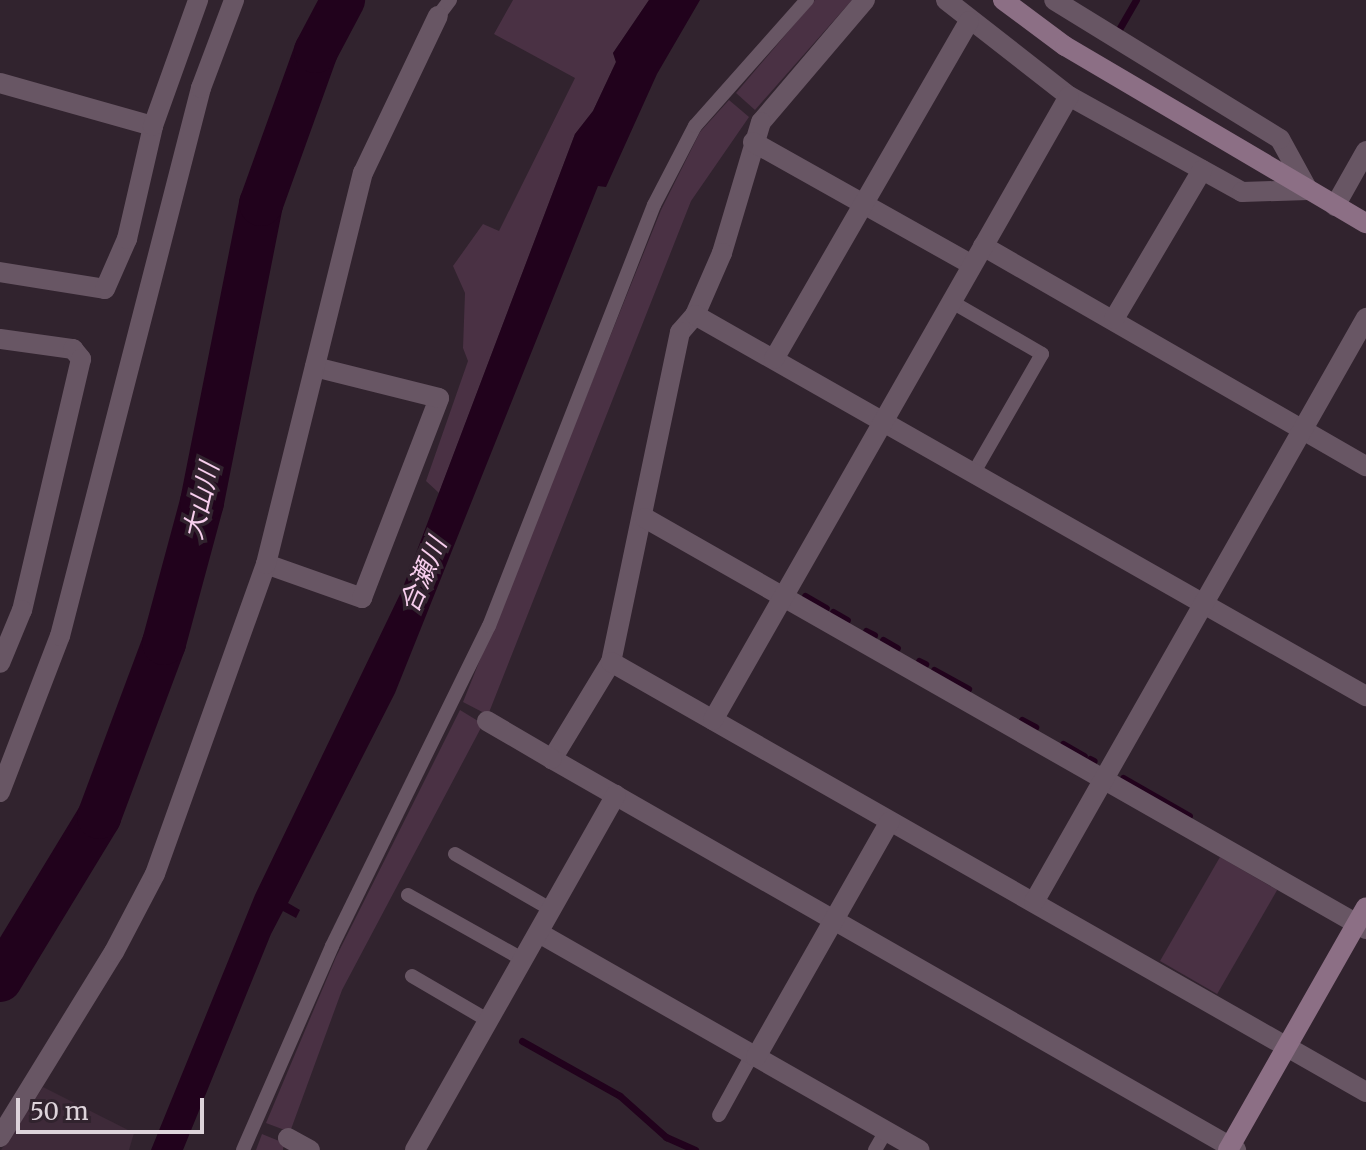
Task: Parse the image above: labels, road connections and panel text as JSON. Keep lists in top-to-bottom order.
{
  "water": ["大山川", "合瀬川"],
  "scale_bar": "50 m"
}
